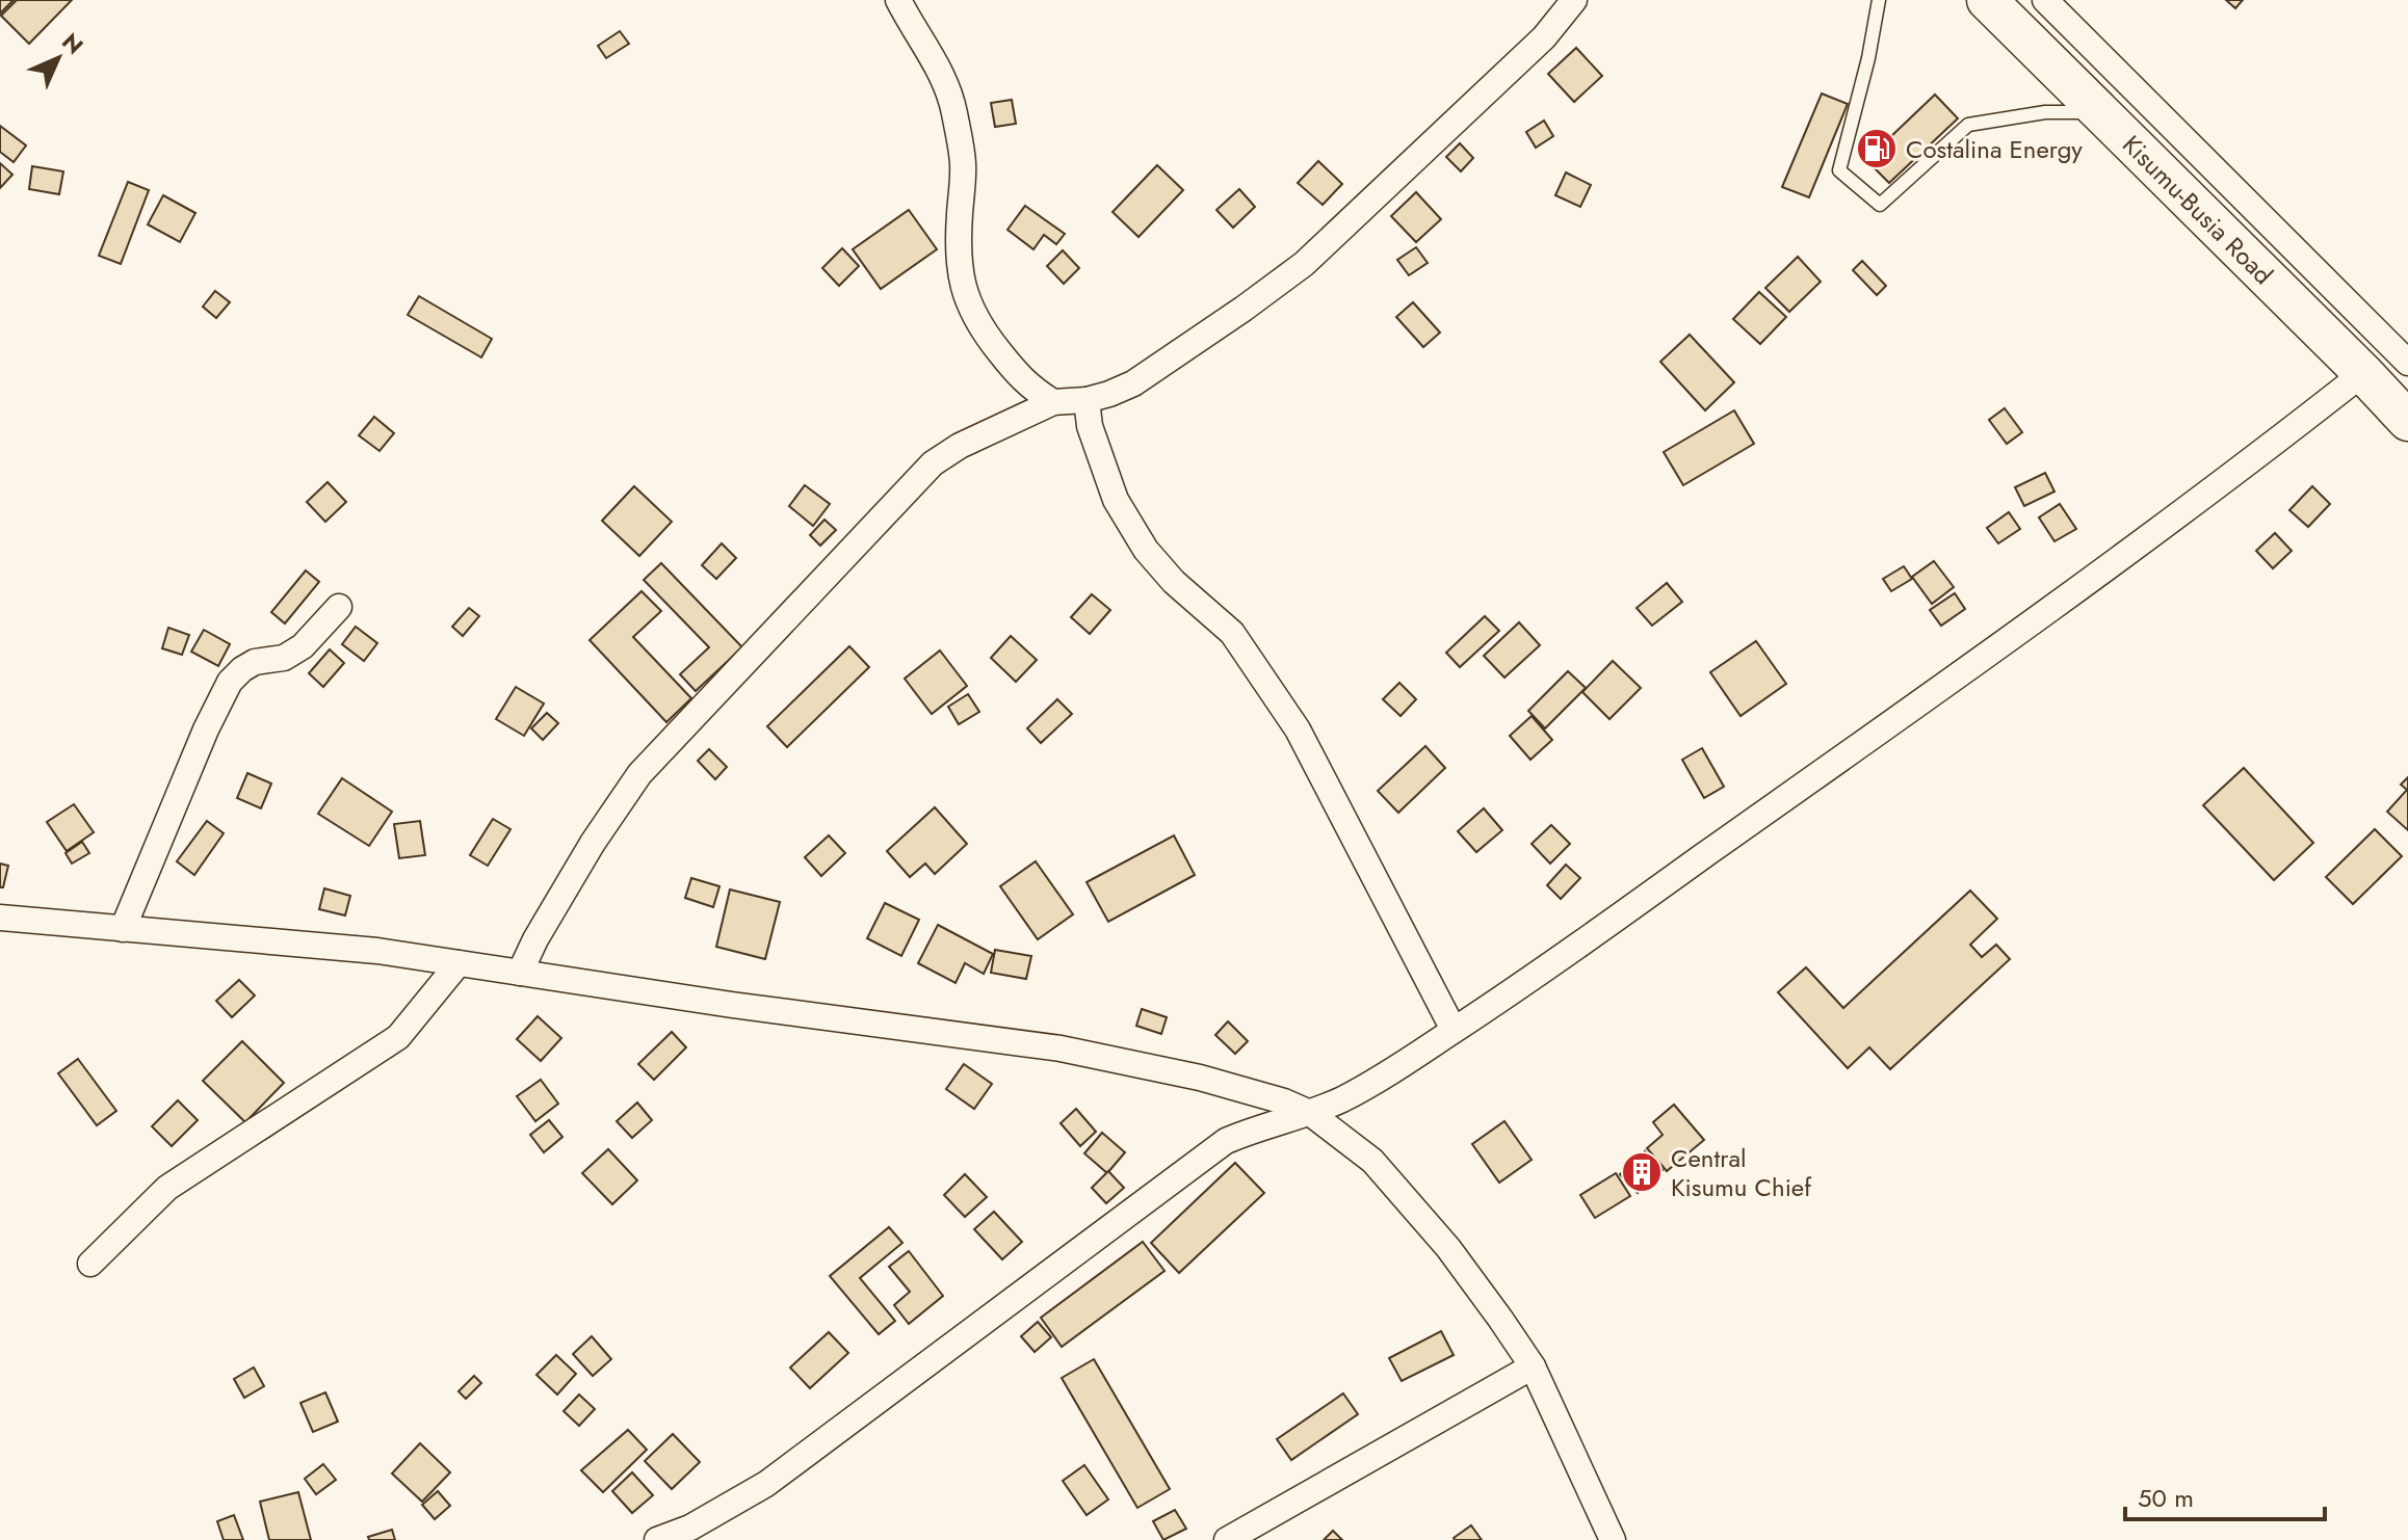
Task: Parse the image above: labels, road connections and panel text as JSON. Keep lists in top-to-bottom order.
{
  "streets": {
    "highway": ["Kisumu-Busia Road"]
  },
  "places": {
    "fuel station": ["Costalina Energy"],
    "building": ["Central Kisumu Chief"]
  },
  "scale_bar": "50 m",
  "north": "top right"
}
